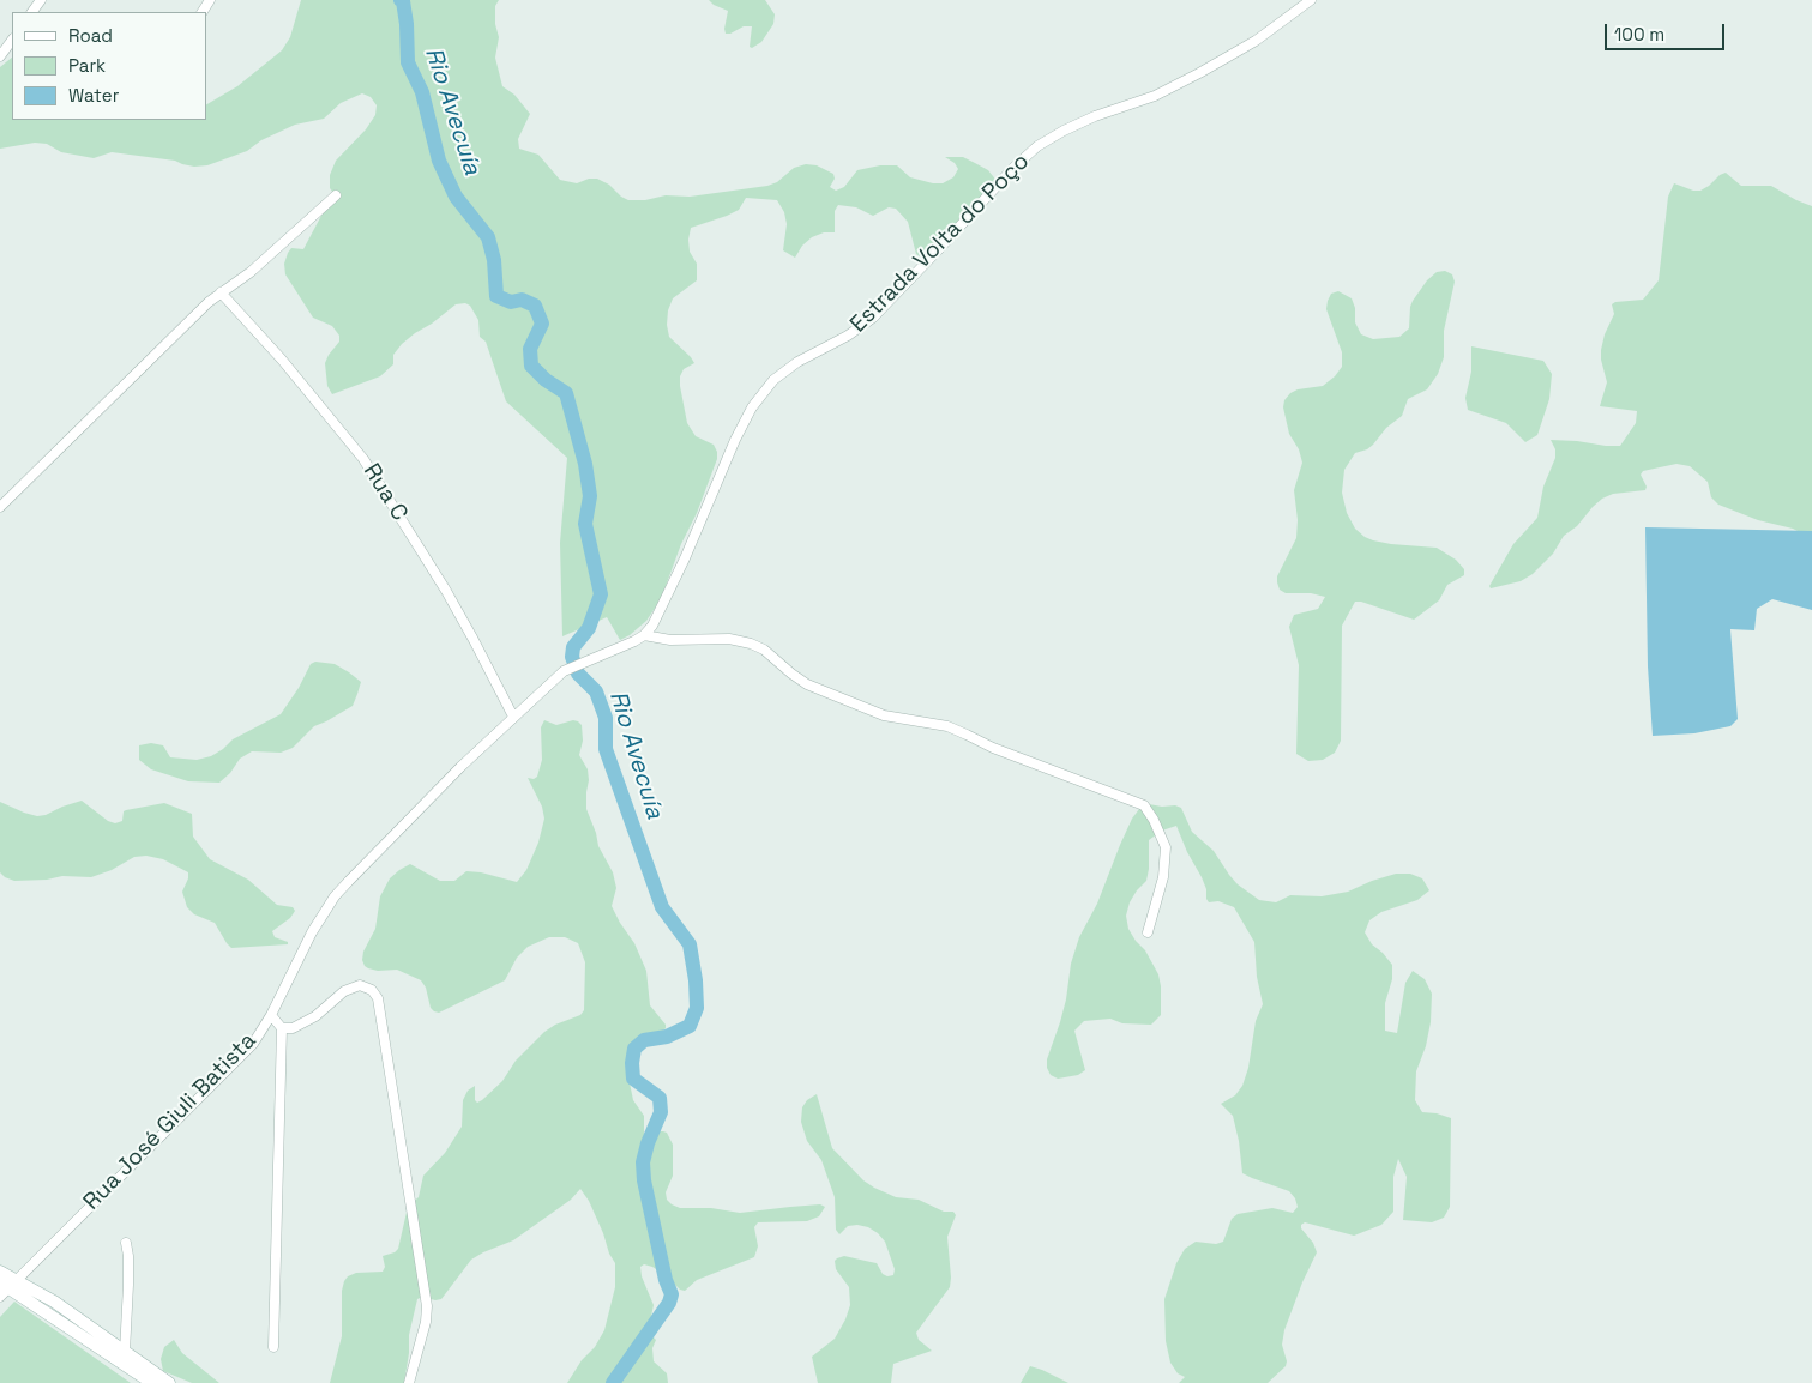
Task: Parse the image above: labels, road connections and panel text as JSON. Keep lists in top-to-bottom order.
{
  "streets": {
    "street": ["Estrada Volta do Poço", "Rua C", "Rua José Giuli Batista"]
  },
  "crossings": [
    ["Estrada Volta do Poço", "Rua José Giuli Batista"],
    ["Rua C", "Rua José Giuli Batista"]
  ],
  "water": ["Rio Avecuía"],
  "legend": ["Road", "Park", "Water"],
  "scale_bar": "100 m"
}
